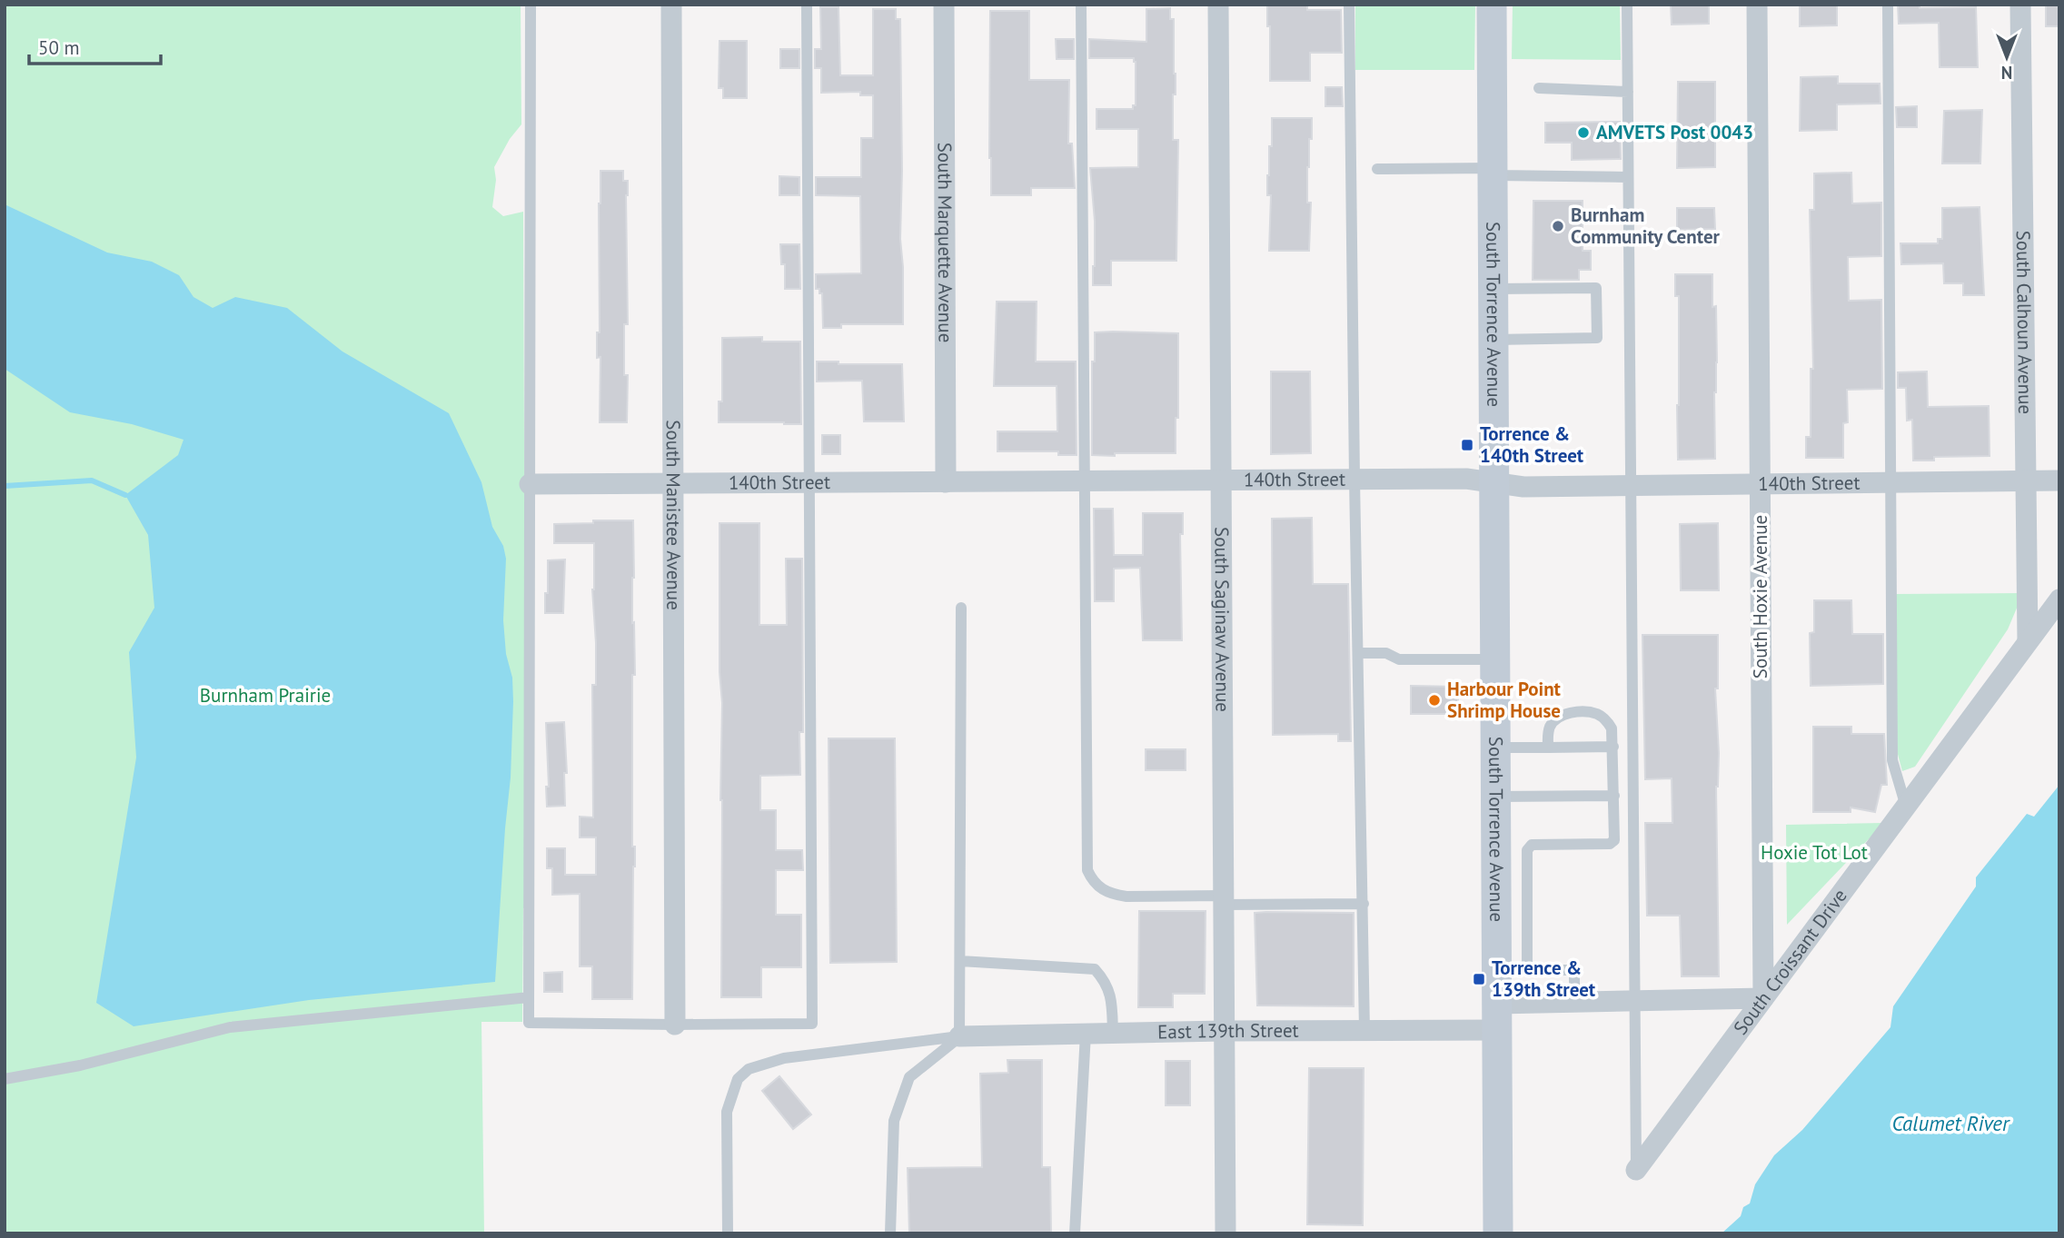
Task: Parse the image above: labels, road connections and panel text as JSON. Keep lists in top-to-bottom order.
{
  "streets": {
    "main road": ["South Torrence Avenue"],
    "street": [
      "South Marquette Avenue",
      "South Calhoun Avenue",
      "140th Street",
      "South Manistee Avenue",
      "South Hoxie Avenue",
      "South Saginaw Avenue",
      "South Croissant Drive",
      "East 139th Street"
    ]
  },
  "crossings": [
    ["South Marquette Avenue", "140th Street"],
    ["South Torrence Avenue", "140th Street"],
    ["South Torrence Avenue", "East 139th Street"],
    ["South Calhoun Avenue", "140th Street"],
    ["South Calhoun Avenue", "South Croissant Drive"],
    ["140th Street", "South Manistee Avenue"],
    ["140th Street", "South Hoxie Avenue"],
    ["140th Street", "South Saginaw Avenue"],
    ["South Hoxie Avenue", "South Croissant Drive"],
    ["South Hoxie Avenue", "East 139th Street"],
    ["South Saginaw Avenue", "East 139th Street"],
    ["South Croissant Drive", "East 139th Street"]
  ],
  "water": ["Calumet River"],
  "parks": ["Burnham Prairie", "Hoxie Tot Lot"],
  "places": {
    "other": ["AMVETS Post 0043", "Burnham Community Center", "Harbour Point Shrimp House"],
    "transit": ["Torrence & 140th Street", "Torrence & 139th Street"]
  },
  "scale_bar": "50 m",
  "north": "bottom"
}
